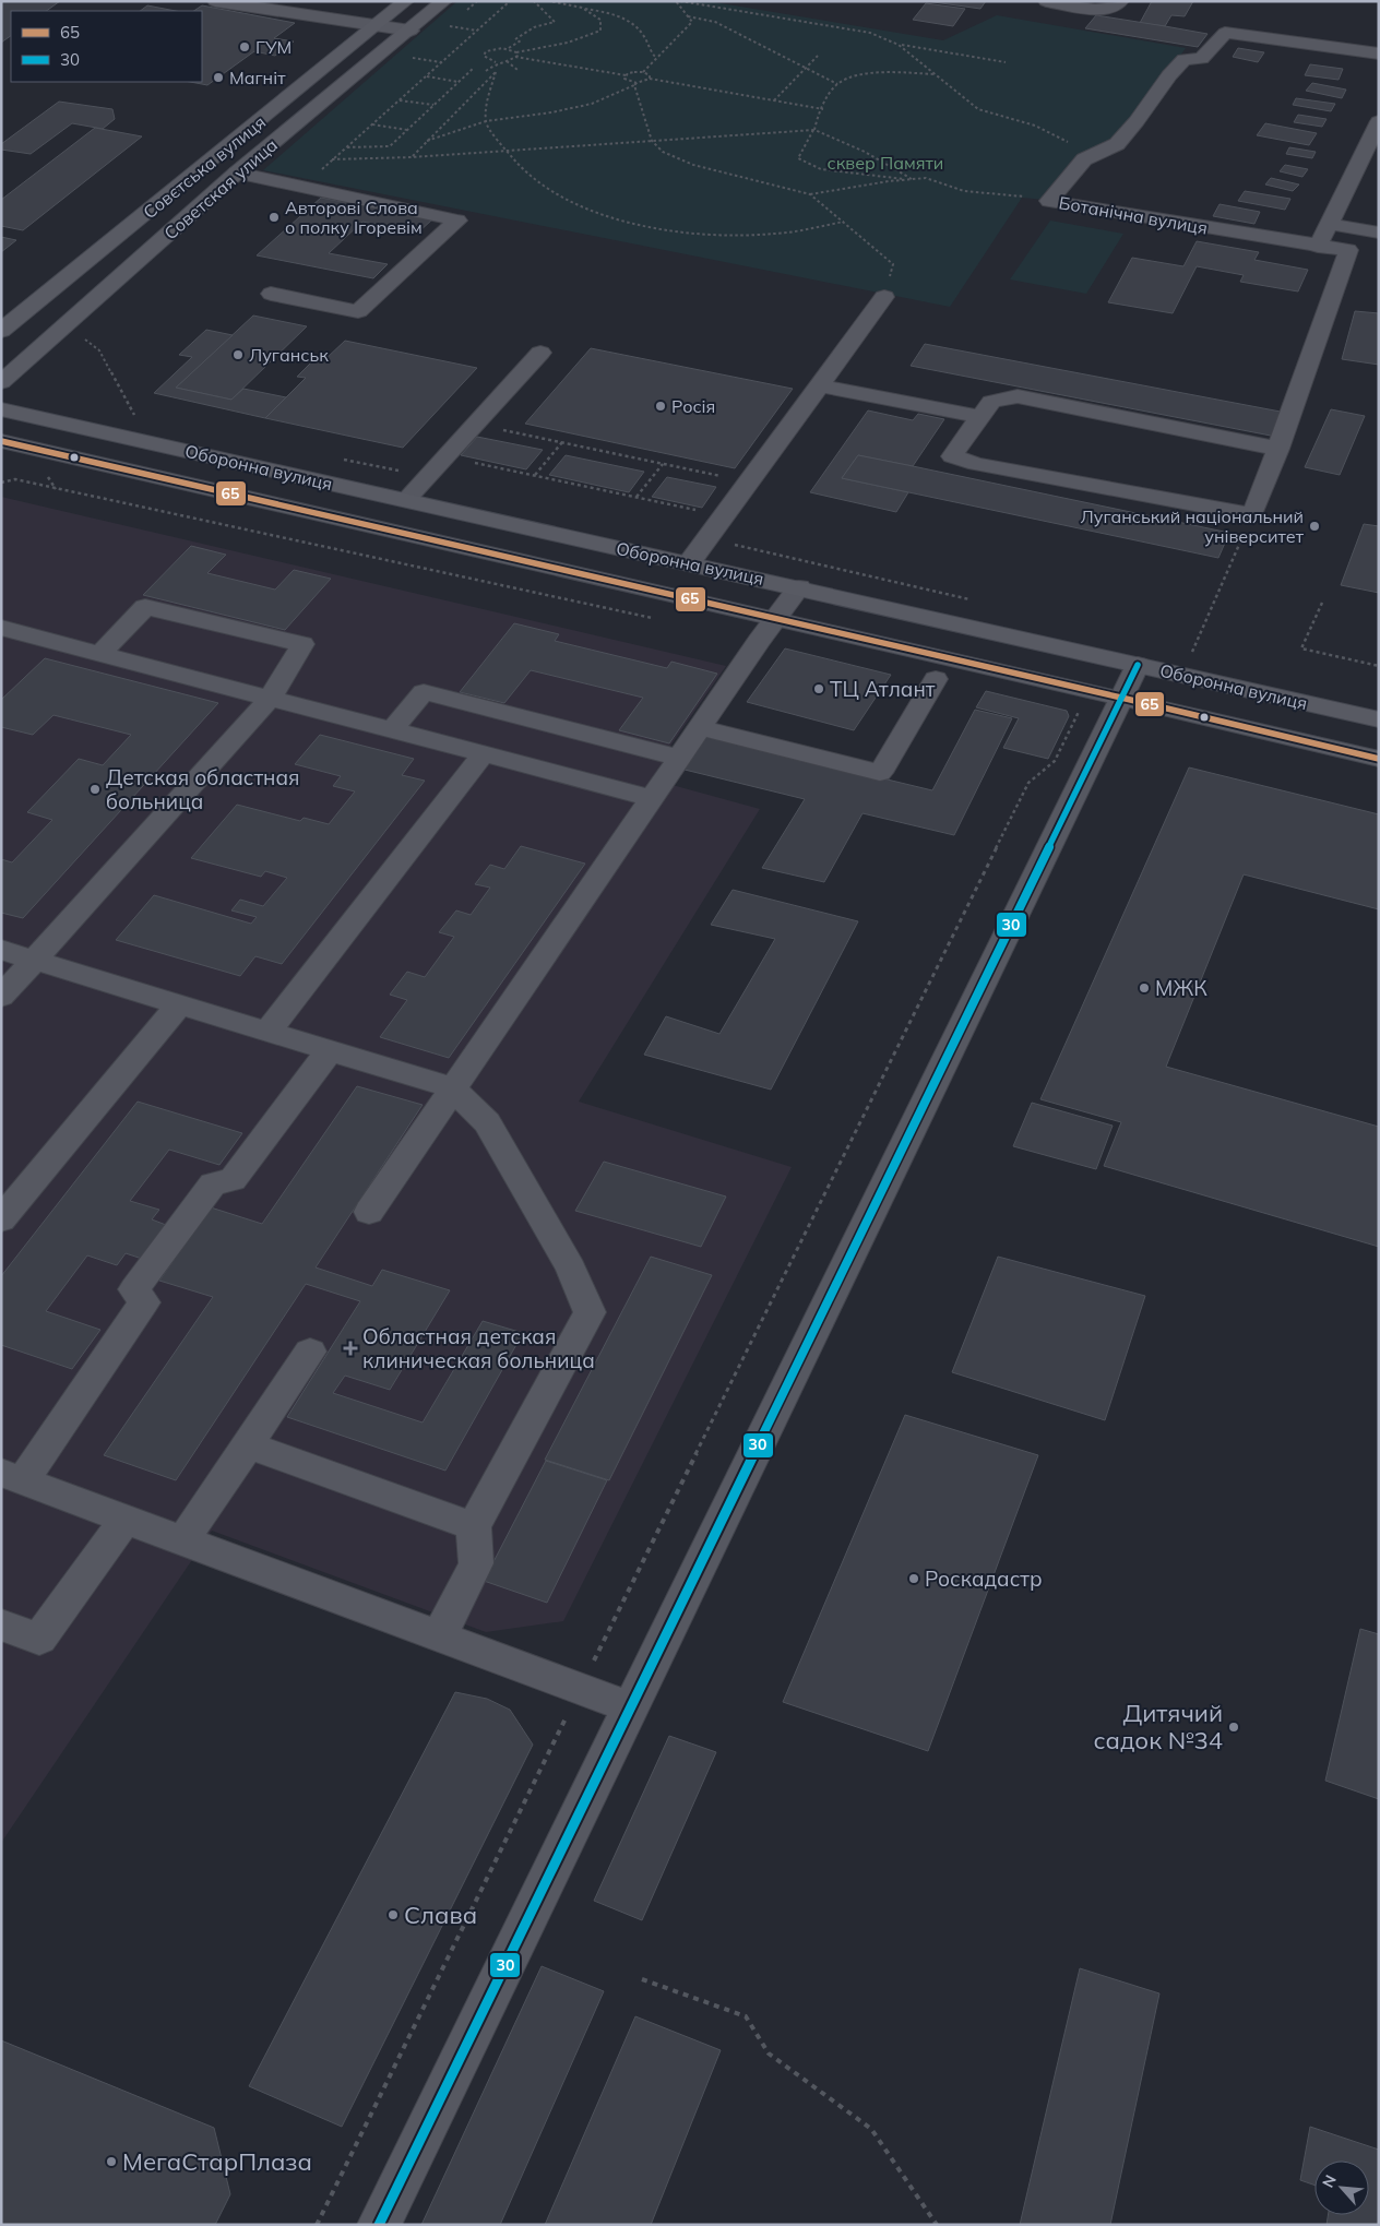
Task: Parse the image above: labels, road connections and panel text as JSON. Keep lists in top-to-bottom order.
{
  "streets": {
    "main road": ["Совєтська вулиця", "Советская улица", "Оборонна вулиця"],
    "street": ["Ботанічна вулиця"]
  },
  "parks": ["сквер Памяти"],
  "places": {
    "other": [
      "ГУМ",
      "Магніт",
      "Авторові Слова о полку Ігоревім",
      "Луганськ",
      "Росія",
      "Луганський національний університет",
      "ТЦ Атлант",
      "Детская областная больница",
      "МЖК",
      "Роскадастр",
      "Дитячий садок №34",
      "Слава",
      "МегаСтарПлаза"
    ],
    "health": ["Областная детская клиническая больница"]
  },
  "lines": ["transit line 65", "transit line 30"],
  "legend": ["65", "30"],
  "north": "top left"
}
